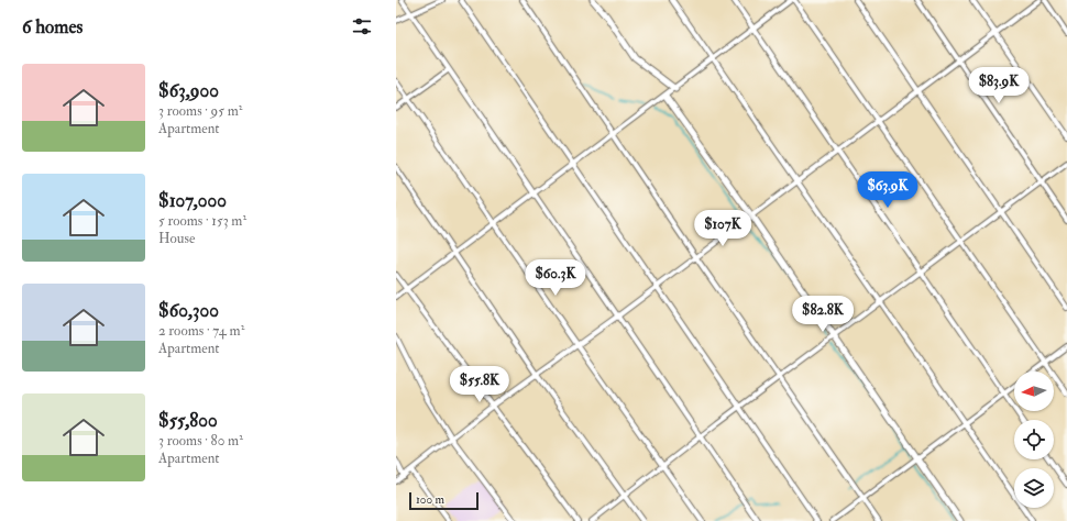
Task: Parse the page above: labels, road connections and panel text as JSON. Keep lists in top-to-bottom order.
{
  "scale_bar": "100 m",
  "north": "left",
  "page": {
    "heading": "6 homes",
    "list": [
      {
        "name": "$63,900",
        "note": "3 rooms · 95 m² · Apartment"
      },
      {
        "name": "$107,000",
        "note": "5 rooms · 153 m² · House"
      },
      {
        "name": "$60,300",
        "note": "2 rooms · 74 m² · Apartment"
      },
      {
        "name": "$55,800",
        "note": "3 rooms · 80 m² · Apartment"
      }
    ],
    "price": [
      "$83.9K",
      "$63.9K",
      "$107K",
      "$60.3K",
      "$82.8K",
      "$55.8K"
    ],
    "scale": "100 m"
  }
}
